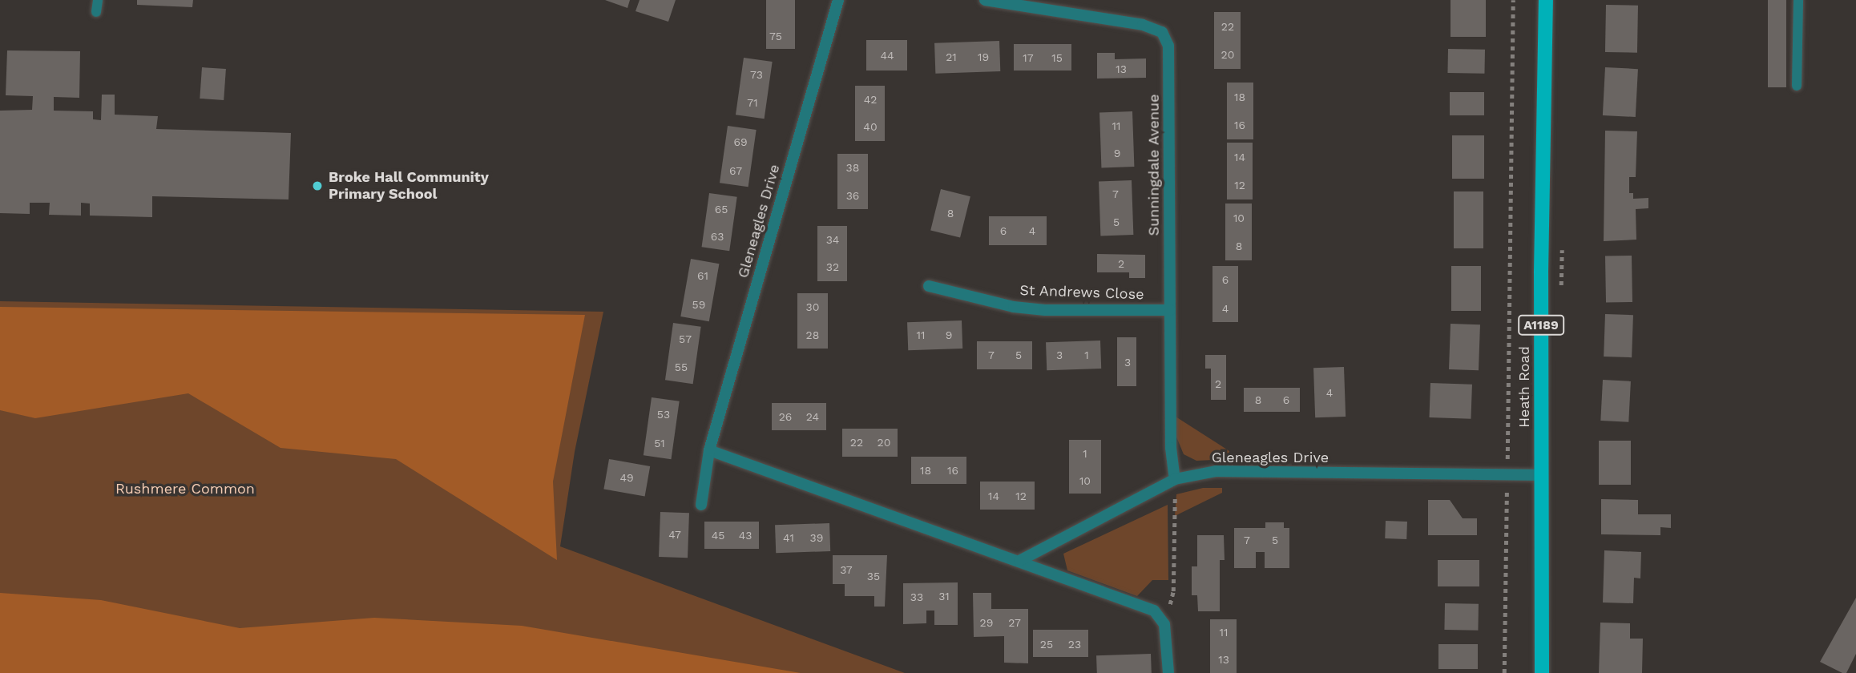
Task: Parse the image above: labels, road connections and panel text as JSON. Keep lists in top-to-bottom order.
{
  "streets": {
    "main road": ["A1189", "Heath Road"],
    "street": ["Sunningdale Avenue", "Gleneagles Drive", "St Andrews Close"]
  },
  "crossings": [
    ["Sunningdale Avenue", "Gleneagles Drive"],
    ["Sunningdale Avenue", "St Andrews Close"],
    ["Gleneagles Drive", "Heath Road"]
  ],
  "parks": ["Rushmere Common"],
  "places": ["Broke Hall Community Primary School"],
  "house_numbers": [
    "22",
    "75",
    "20",
    "44",
    "21",
    "19",
    "17",
    "15",
    "13",
    "73",
    "18",
    "42",
    "71",
    "16",
    "11",
    "40",
    "69",
    "9",
    "14",
    "38",
    "67",
    "12",
    "7",
    "36",
    "65",
    "8",
    "10",
    "5",
    "6",
    "4",
    "63",
    "34",
    "8",
    "2",
    "32",
    "61",
    "6",
    "59",
    "30",
    "4",
    "28",
    "11",
    "9",
    "57",
    "7",
    "5",
    "3",
    "1",
    "3",
    "55",
    "2",
    "4",
    "8",
    "6",
    "53",
    "26",
    "24",
    "22",
    "20",
    "51",
    "1",
    "18",
    "16",
    "49",
    "10",
    "14",
    "12",
    "47",
    "45",
    "43",
    "41",
    "39",
    "7",
    "5",
    "37",
    "35",
    "31",
    "33",
    "29",
    "27",
    "11",
    "25",
    "23",
    "13"
  ]
}
